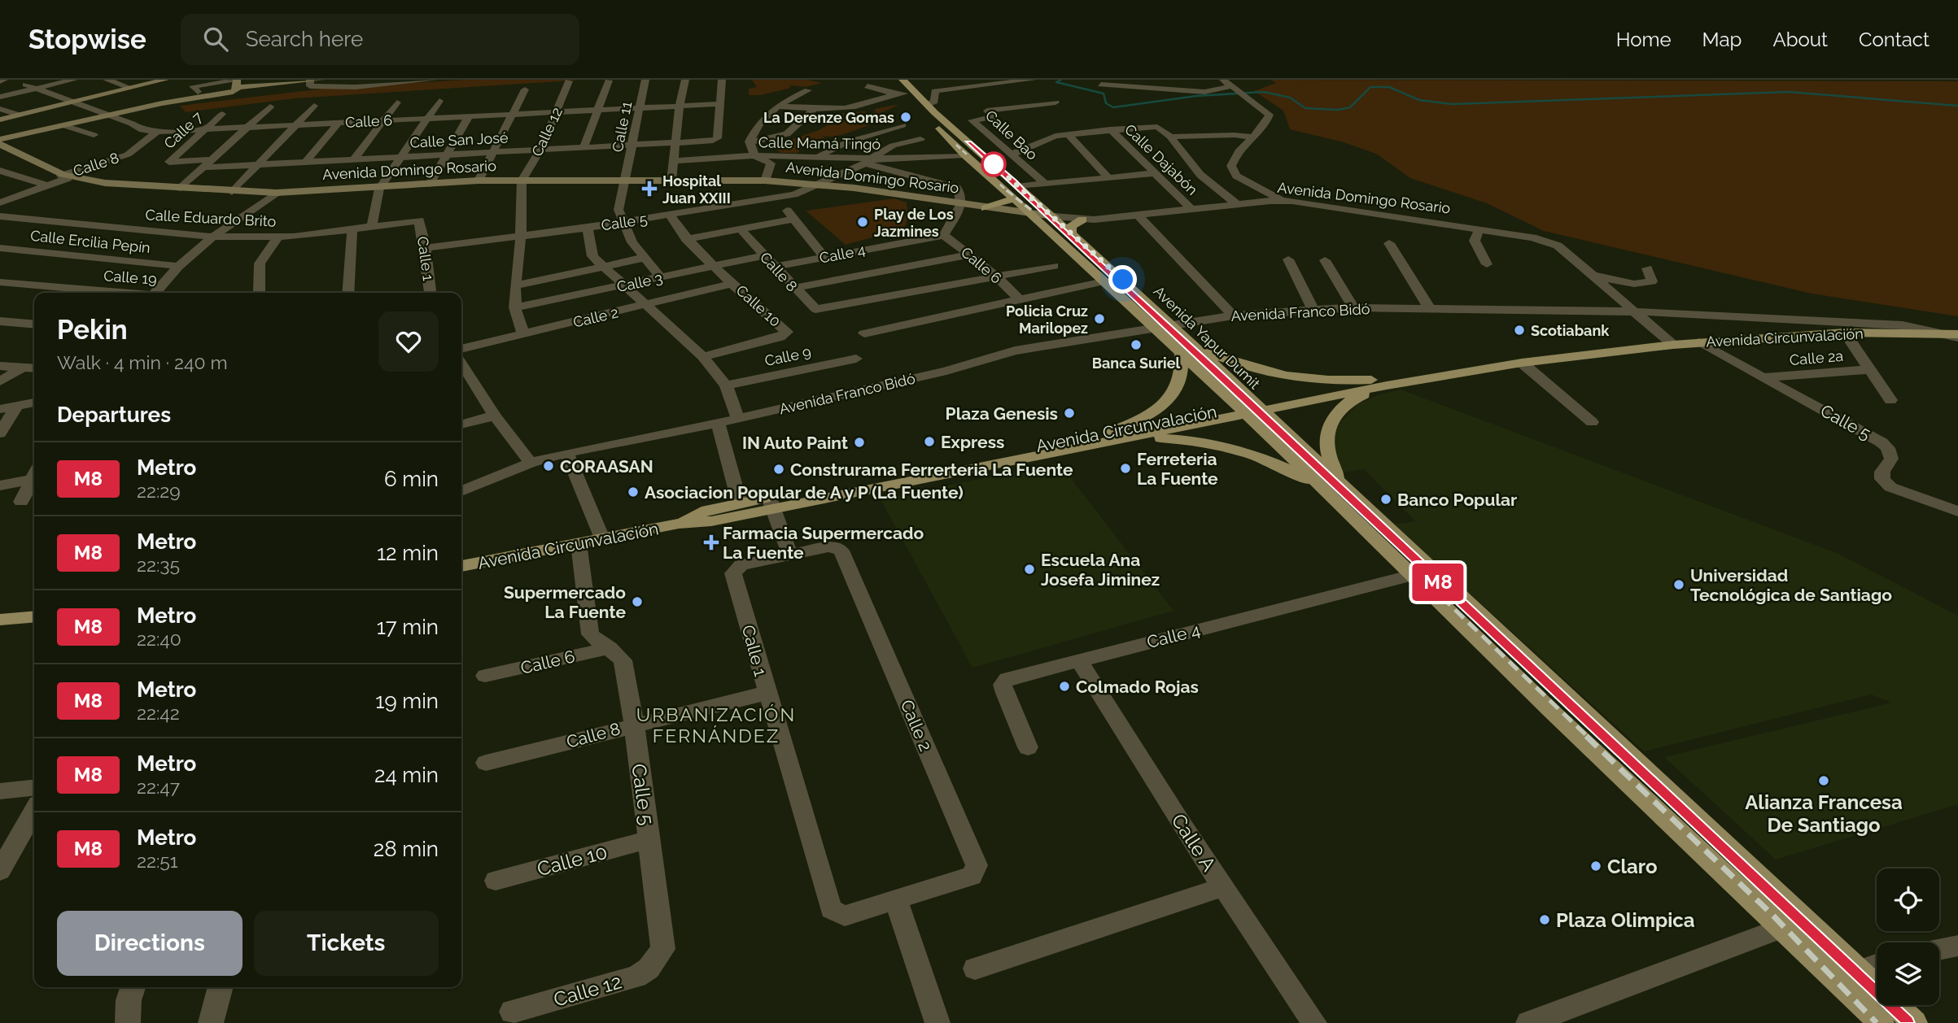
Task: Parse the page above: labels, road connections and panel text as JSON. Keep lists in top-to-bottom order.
{
  "streets": {
    "main road": ["Avenida Domingo Rosario", "Avenida Yapur Dumit", "Avenida Circunvalación"],
    "street": [
      "Calle 6",
      "Calle 11",
      "Calle 7",
      "Calle 12",
      "Calle Bao",
      "Calle San José",
      "Calle Mamá Tingó",
      "Calle Dajabón",
      "Calle 8",
      "Calle Eduardo Brito",
      "Calle 5",
      "Calle Ercilia Pepín",
      "Calle 4",
      "Calle 1",
      "Calle 19",
      "Calle 3",
      "Calle 10",
      "Avenida Franco Bidó",
      "Calle 2",
      "Calle 9",
      "Calle 2a",
      "Calle A"
    ]
  },
  "crossings": [
    ["Calle 6", "Calle 11"],
    ["Calle 6", "Calle 7"],
    ["Calle 6", "Calle 12"],
    ["Calle 6", "Calle San José"],
    ["Calle 6", "Calle 8"],
    ["Calle 6", "Avenida Domingo Rosario"],
    ["Calle 6", "Calle 5"],
    ["Calle 6", "Calle 4"],
    ["Calle 11", "Calle San José"],
    ["Calle 11", "Avenida Domingo Rosario"],
    ["Calle 12", "Calle San José"],
    ["Calle 12", "Avenida Domingo Rosario"],
    ["Calle 12", "Calle 5"],
    ["Calle Mamá Tingó", "Calle 5"],
    ["Calle Mamá Tingó", "Avenida Yapur Dumit"],
    ["Calle Dajabón", "Avenida Domingo Rosario"],
    ["Calle 8", "Avenida Domingo Rosario"],
    ["Calle 8", "Calle 5"],
    ["Calle 8", "Calle 4"],
    ["Calle 8", "Calle 1"],
    ["Calle 8", "Calle 3"],
    ["Avenida Domingo Rosario", "Calle 5"],
    ["Avenida Domingo Rosario", "Avenida Franco Bidó"],
    ["Avenida Domingo Rosario", "Avenida Yapur Dumit"],
    ["Avenida Domingo Rosario", "Avenida Circunvalación"],
    ["Calle Eduardo Brito", "Calle 1"],
    ["Calle 5", "Calle 1"],
    ["Calle 5", "Calle 10"],
    ["Calle 5", "Avenida Circunvalación"],
    ["Calle 5", "Calle 2a"],
    ["Calle 4", "Calle A"],
    ["Calle 1", "Calle 2"],
    ["Calle 3", "Calle 10"],
    ["Calle 10", "Calle 2"],
    ["Avenida Franco Bidó", "Avenida Yapur Dumit"],
    ["Avenida Franco Bidó", "Avenida Circunvalación"],
    ["Avenida Yapur Dumit", "Avenida Circunvalación"]
  ],
  "districts": ["URBANIZACIÓN FERNÁNDEZ"],
  "places": {
    "other": [
      "La Derenze Gomas",
      "Play de Los Jazmines",
      "Policia Cruz Marilopez",
      "Scotiabank",
      "Banca Suriel",
      "Plaza Genesis",
      "Express",
      "IN Auto Paint",
      "CORAASAN",
      "Ferreteria La Fuente",
      "Construrama Ferrerteria La Fuente",
      "Asociacion Popular de A y P (La Fuente)",
      "Banco Popular",
      "Escuela Ana Josefa Jiminez",
      "Universidad Tecnológica de Santiago",
      "Supermercado La Fuente",
      "Colmado Rojas",
      "Alianza Francesa De Santiago",
      "Claro",
      "Plaza Olimpica"
    ],
    "health": ["Hospital Juan XXIII", "Farmacia Supermercado La Fuente"]
  },
  "lines": ["metro line M8"],
  "page": {
    "header": "Stopwise",
    "search": "Search here",
    "nav": [
      "Home",
      "Map",
      "About",
      "Contact"
    ],
    "on_map": "M8",
    "heading": [
      ["Pekin", "Walk · 4 min · 240 m"],
      "Departures"
    ],
    "list": [
      {
        "mark": "M8",
        "name": "Metro",
        "note": "22:29",
        "value": "6 min"
      },
      {
        "mark": "M8",
        "name": "Metro",
        "note": "22:35",
        "value": "12 min"
      },
      {
        "mark": "M8",
        "name": "Metro",
        "note": "22:40",
        "value": "17 min"
      },
      {
        "mark": "M8",
        "name": "Metro",
        "note": "22:42",
        "value": "19 min"
      },
      {
        "mark": "M8",
        "name": "Metro",
        "note": "22:47",
        "value": "24 min"
      },
      {
        "mark": "M8",
        "name": "Metro",
        "note": "22:51",
        "value": "28 min"
      }
    ],
    "buttons": ["Directions", "Tickets"]
  }
}
